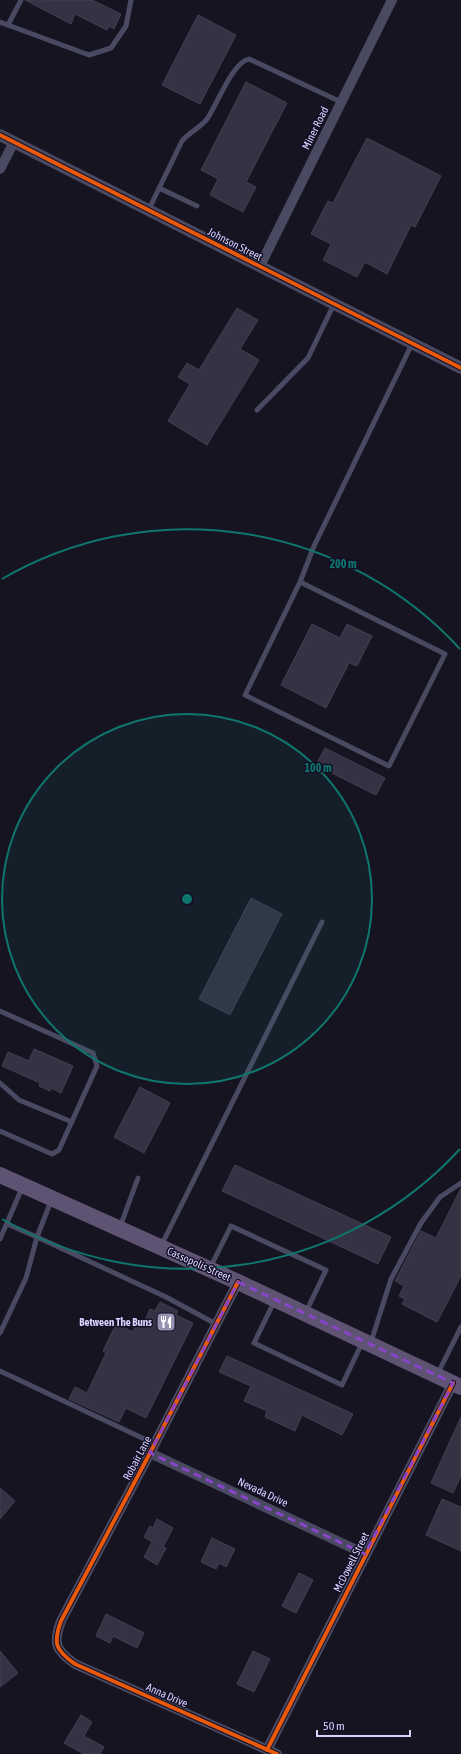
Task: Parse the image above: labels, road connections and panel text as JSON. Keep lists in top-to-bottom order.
{
  "streets": {
    "main road": ["Cassopolis Street"],
    "street": [
      "Miner Road",
      "Johnson Street",
      "Robair Lane",
      "Nevada Drive",
      "McDowell Street",
      "Anna Drive"
    ]
  },
  "crossings": [
    ["Miner Road", "Johnson Street"],
    ["Cassopolis Street", "Robair Lane"],
    ["Cassopolis Street", "McDowell Street"],
    ["Robair Lane", "Nevada Drive"],
    ["Robair Lane", "Anna Drive"],
    ["Nevada Drive", "McDowell Street"],
    ["McDowell Street", "Anna Drive"]
  ],
  "places": {
    "restaurant": ["Between The Buns"]
  },
  "scale_bar": "50 m",
  "rings": ["200 m", "100 m"]
}
